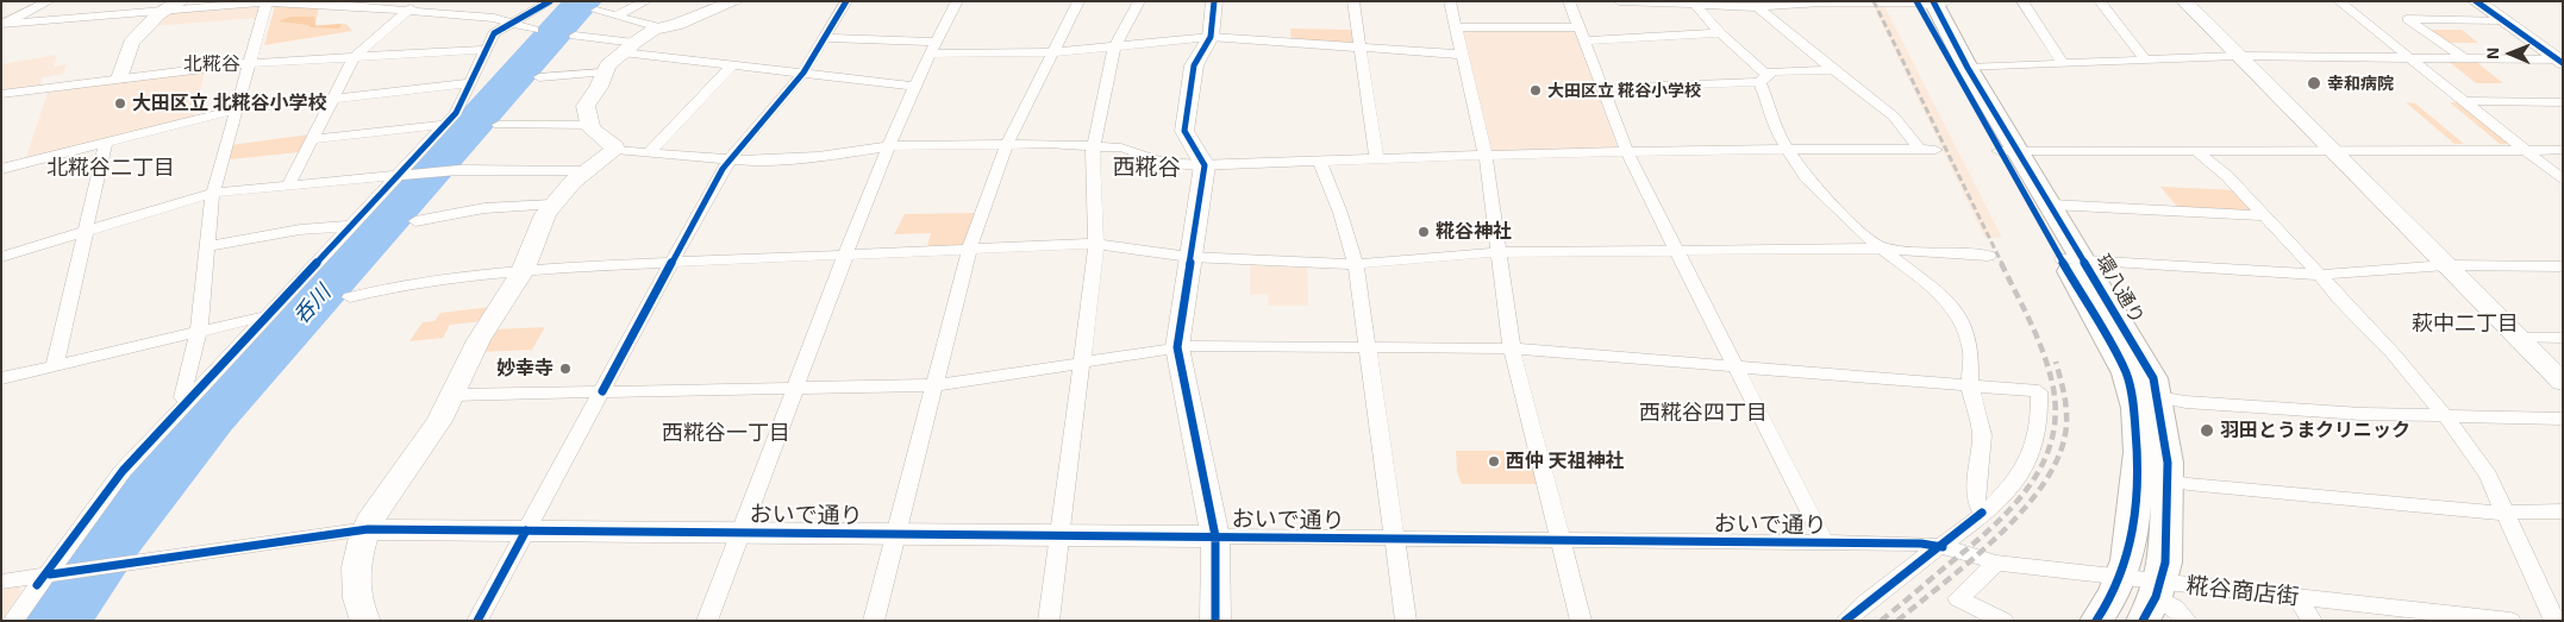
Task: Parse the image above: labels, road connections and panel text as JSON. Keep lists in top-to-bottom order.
{
  "streets": {
    "main road": ["環八通り"],
    "street": ["おいで通り", "糀谷商店街"]
  },
  "crossings": [
    ["環八通り", "糀谷商店街"],
    ["おいで通り", "糀谷商店街"]
  ],
  "districts": [
    "北糀谷",
    "北糀谷二丁目",
    "西糀谷",
    "萩中二丁目",
    "西糀谷四丁目",
    "西糀谷一丁目"
  ],
  "water": ["呑川"],
  "places": [
    "幸和病院",
    "大田区立 糀谷小学校",
    "大田区立 北糀谷小学校",
    "糀谷神社",
    "妙幸寺",
    "羽田とうまクリニック",
    "西仲 天祖神社"
  ],
  "north": "left"
}
